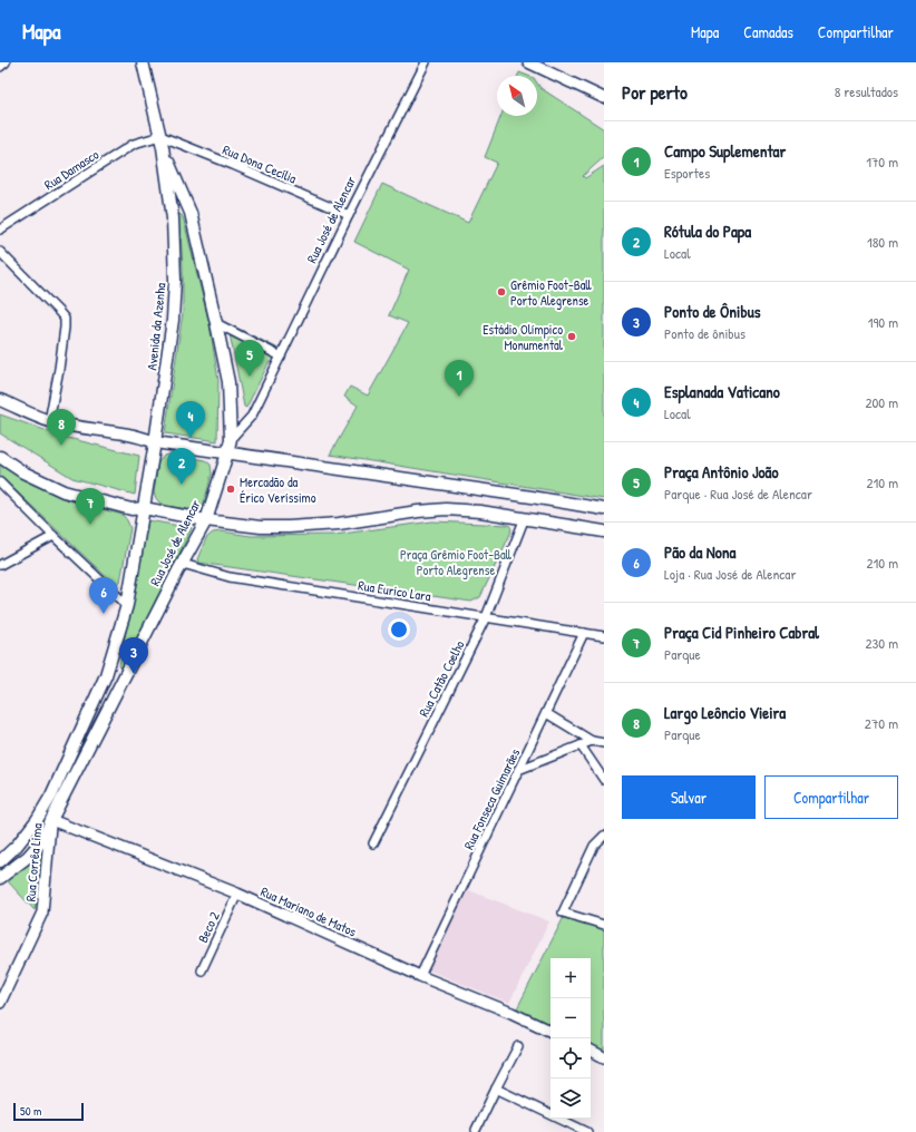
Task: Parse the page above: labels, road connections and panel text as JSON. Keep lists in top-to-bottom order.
{
  "streets": {
    "main road": ["Rua José de Alencar", "Avenida da Azenha"],
    "street": [
      "Rua Dona Cecília",
      "Rua Damasco",
      "Rua Eurico Lara",
      "Rua Catão Coelho",
      "Rua Fonseca Guimarães",
      "Rua Corrêa Lima",
      "Rua Mariano de Matos",
      "Beco 2"
    ]
  },
  "crossings": [
    ["Rua Dona Cecília", "Rua Damasco"],
    ["Rua Dona Cecília", "Rua José de Alencar"],
    ["Rua Dona Cecília", "Avenida da Azenha"],
    ["Rua Damasco", "Avenida da Azenha"],
    ["Rua José de Alencar", "Avenida da Azenha"],
    ["Rua José de Alencar", "Rua Eurico Lara"],
    ["Rua José de Alencar", "Rua Corrêa Lima"],
    ["Rua José de Alencar", "Rua Mariano de Matos"],
    ["Rua Eurico Lara", "Rua Catão Coelho"],
    ["Rua Eurico Lara", "Rua Fonseca Guimarães"],
    ["Rua Fonseca Guimarães", "Rua Mariano de Matos"],
    ["Rua Corrêa Lima", "Rua Mariano de Matos"],
    ["Rua Mariano de Matos", "Beco 2"]
  ],
  "parks": ["Praça Grêmio Foot-Ball Porto Alegrense"],
  "places": ["Grêmio Foot-Ball Porto Alegrense", "Estádio Olímpico Monumental", "Mercadão da Érico Veríssimo"],
  "scale_bar": "50 m",
  "north": "top left",
  "page": {
    "header": "Mapa",
    "nav": ["Mapa", "Camadas", "Compartilhar"],
    "heading": ["Por perto", "8 resultados"],
    "list": [
      {
        "mark": "1",
        "name": "Campo Suplementar",
        "note": "Esportes",
        "value": "170 m"
      },
      {
        "mark": "2",
        "name": "Rótula do Papa",
        "note": "Local",
        "value": "180 m"
      },
      {
        "mark": "3",
        "name": "Ponto de Ônibus",
        "note": "Ponto de ônibus",
        "value": "190 m"
      },
      {
        "mark": "4",
        "name": "Esplanada Vaticano",
        "note": "Local",
        "value": "200 m"
      },
      {
        "mark": "5",
        "name": "Praça Antônio João",
        "note": "Parque · Rua José de Alencar",
        "value": "210 m"
      },
      {
        "mark": "6",
        "name": "Pão da Nona",
        "note": "Loja · Rua José de Alencar",
        "value": "210 m"
      },
      {
        "mark": "7",
        "name": "Praça Cid Pinheiro Cabral",
        "note": "Parque",
        "value": "230 m"
      },
      {
        "mark": "8",
        "name": "Largo Leôncio Vieira",
        "note": "Parque",
        "value": "270 m"
      }
    ],
    "pins": [
      "5",
      "1",
      "4",
      "8",
      "2",
      "7",
      "6",
      "3"
    ],
    "buttons": ["Salvar", "Compartilhar"],
    "map_buttons": ["+", "−"],
    "scale": "50 m"
  }
}
